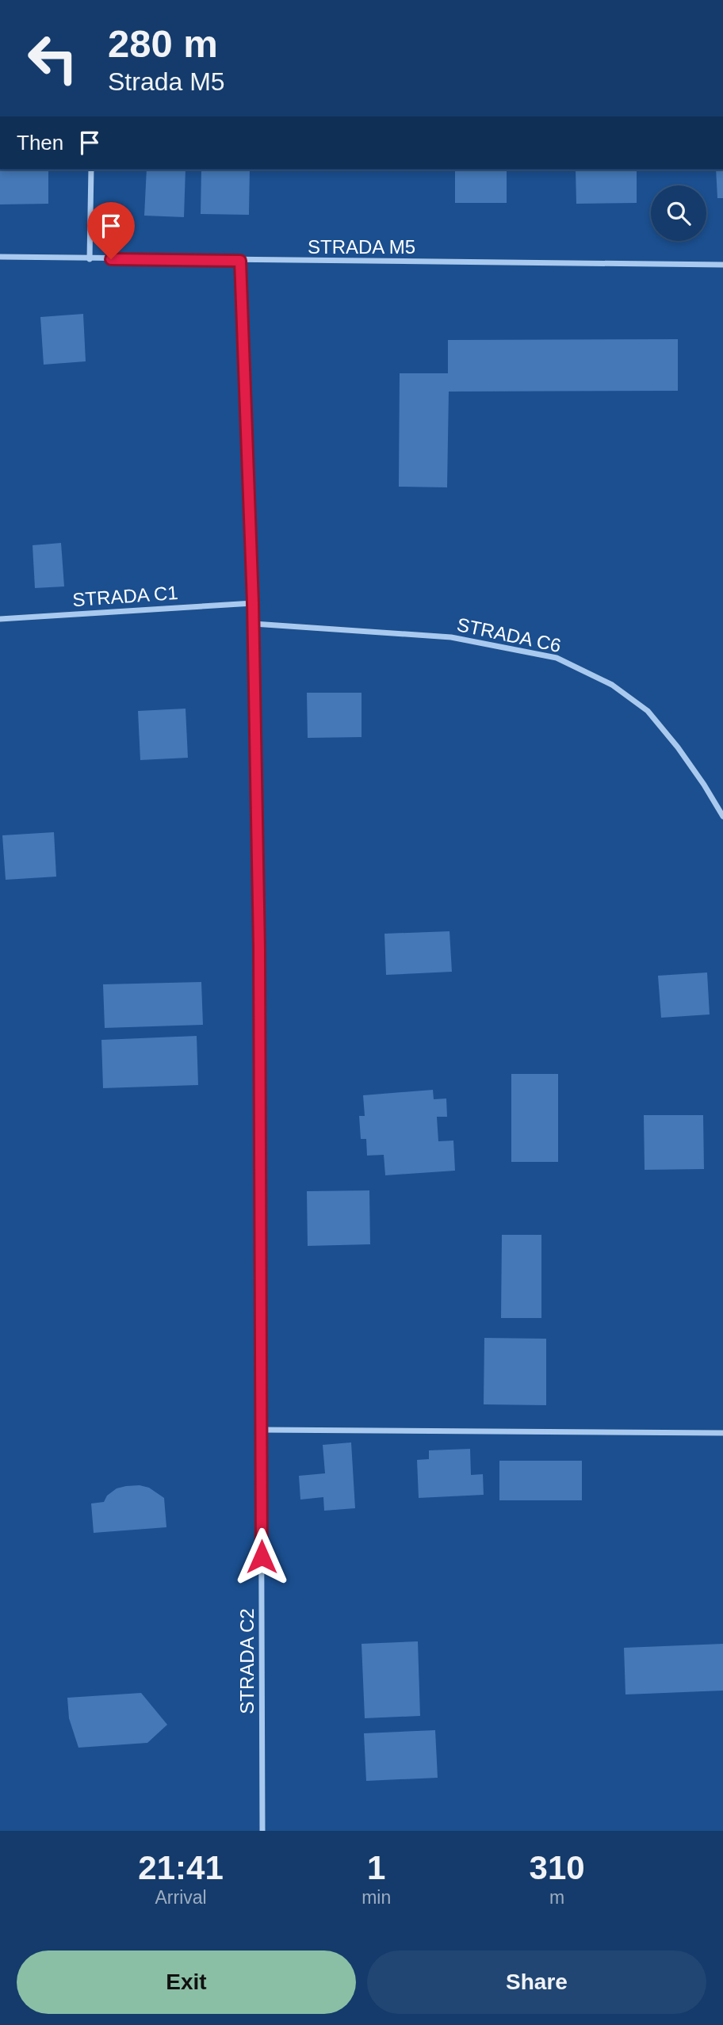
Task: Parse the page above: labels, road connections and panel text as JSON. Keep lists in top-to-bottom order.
{
  "streets": {
    "street": [
      "STRADA M5",
      "STRADA C1",
      "STRADA C6",
      "STRADA C2"
    ]
  },
  "crossings": [
    ["STRADA M5", "STRADA C2"],
    ["STRADA C1", "STRADA C2"],
    ["STRADA C6", "STRADA C2"]
  ],
  "page": {
    "turn": ["280 m", "Strada M5"],
    "then": "Then",
    "eta": [
      "21:41",
      "Arrival",
      "1",
      "min",
      "310",
      "m"
    ],
    "buttons": ["Exit", "Share"]
  }
}
